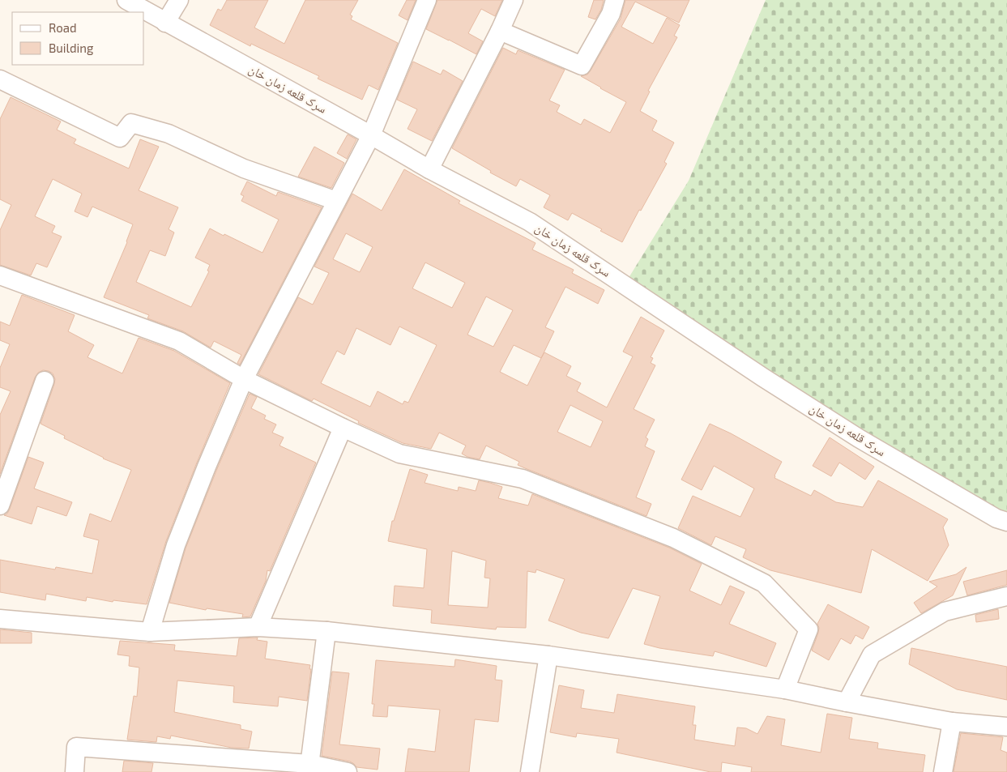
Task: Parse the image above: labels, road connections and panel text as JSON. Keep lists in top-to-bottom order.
{
  "streets": {
    "street": ["سرک قلعه زمان خان"]
  },
  "legend": ["Road", "Building"]
}
